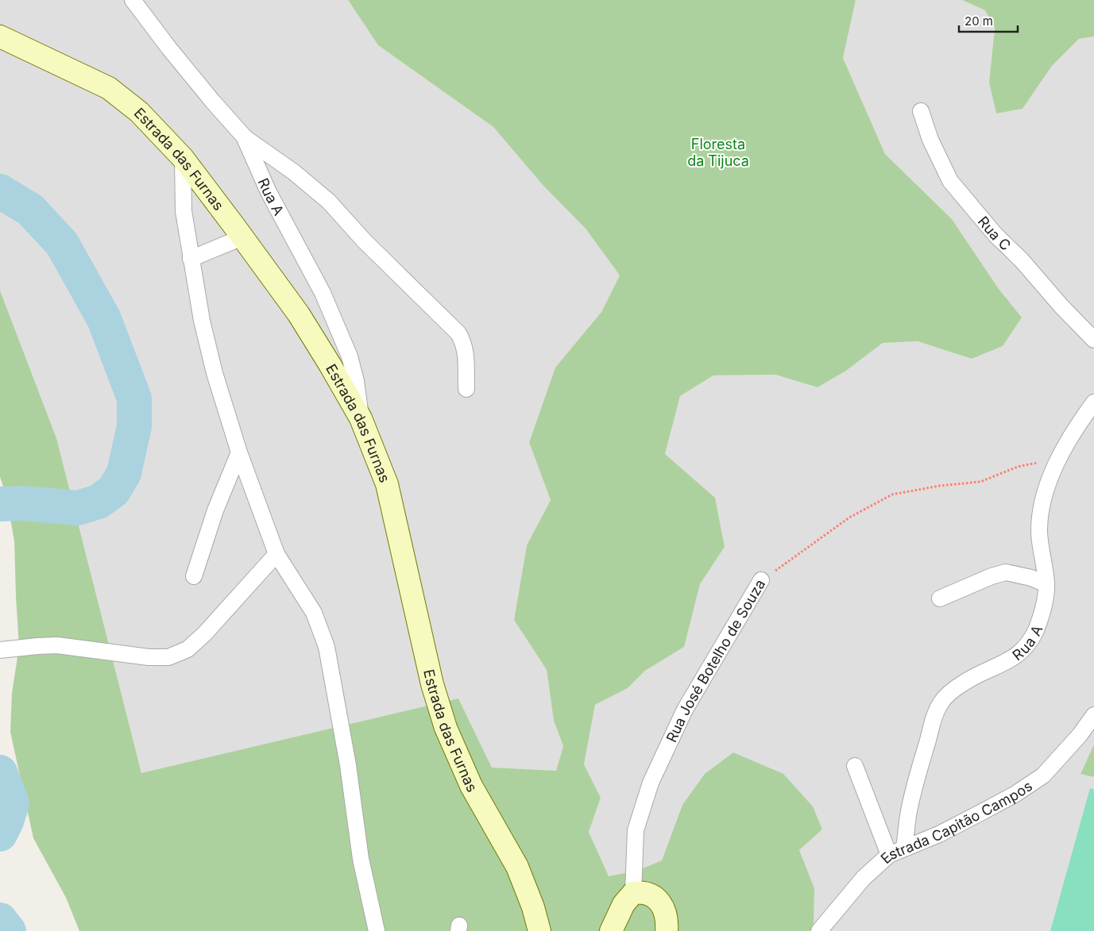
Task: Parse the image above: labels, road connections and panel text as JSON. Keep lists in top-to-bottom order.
{
  "streets": {
    "main road": ["Estrada das Furnas"],
    "street": [
      "Rua A",
      "Rua C",
      "Rua José Botelho de Souza",
      "Estrada Capitão Campos"
    ]
  },
  "crossings": [
    ["Estrada das Furnas", "Rua A"],
    ["Rua A", "Rua José Botelho de Souza"],
    ["Rua A", "Estrada Capitão Campos"]
  ],
  "parks": ["Floresta da Tijuca"],
  "scale_bar": "20 m"
}
